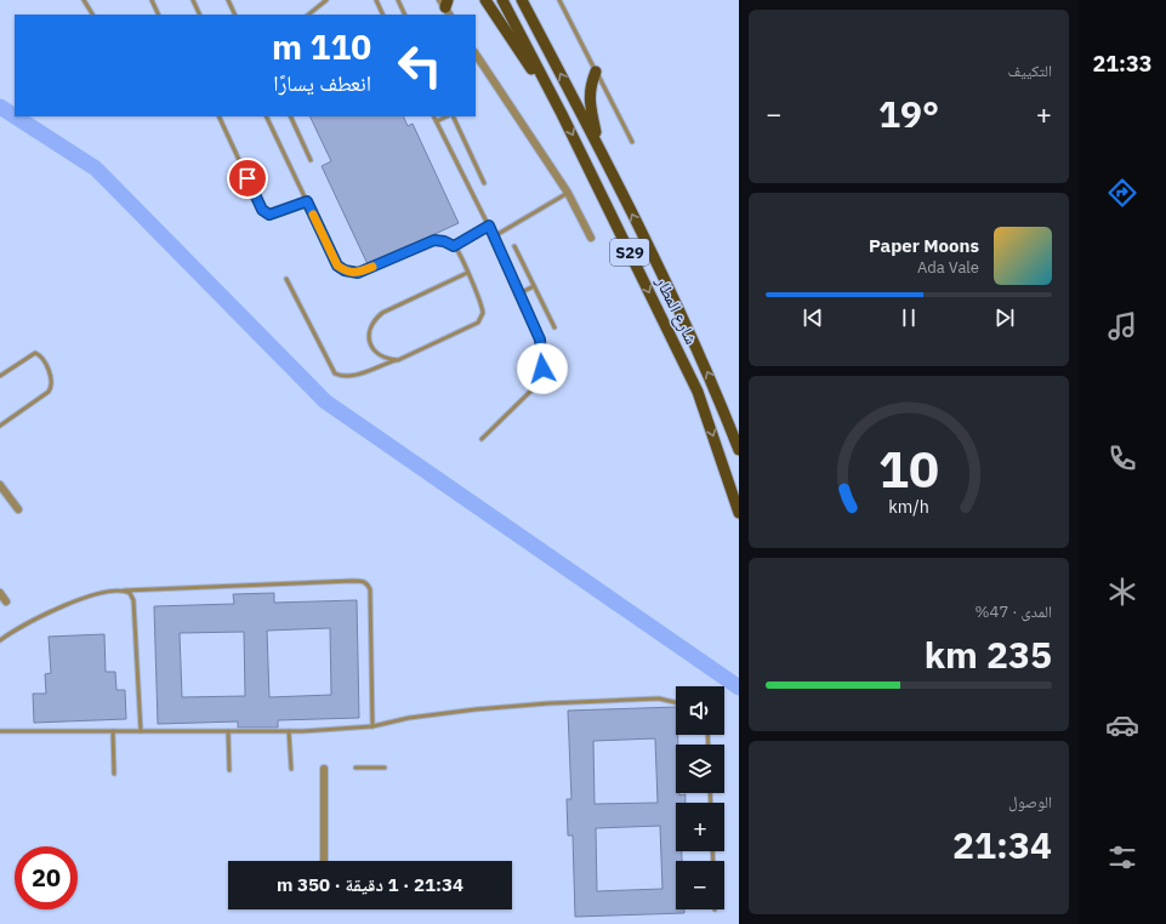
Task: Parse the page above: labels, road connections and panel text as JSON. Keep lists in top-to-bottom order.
{
  "streets": {
    "main road": ["S29", "شارع المطار"]
  },
  "page": {
    "tabs": "21:33",
    "tile": [
      "التكييف",
      ["المدى · 47%", "235 km"],
      ["الوصول", "21:34"]
    ],
    "turn": ["110 m", "انعطف يسارًا"],
    "heat": ["−", "19°", "+"],
    "song": ["Paper Moons", "Ada Vale"],
    "map_buttons": ["+", "−"],
    "limit": "20",
    "trip": "21:34 · 1 دقيقة · 350 m",
    "gauge": ["10", "km/h"]
  }
}
